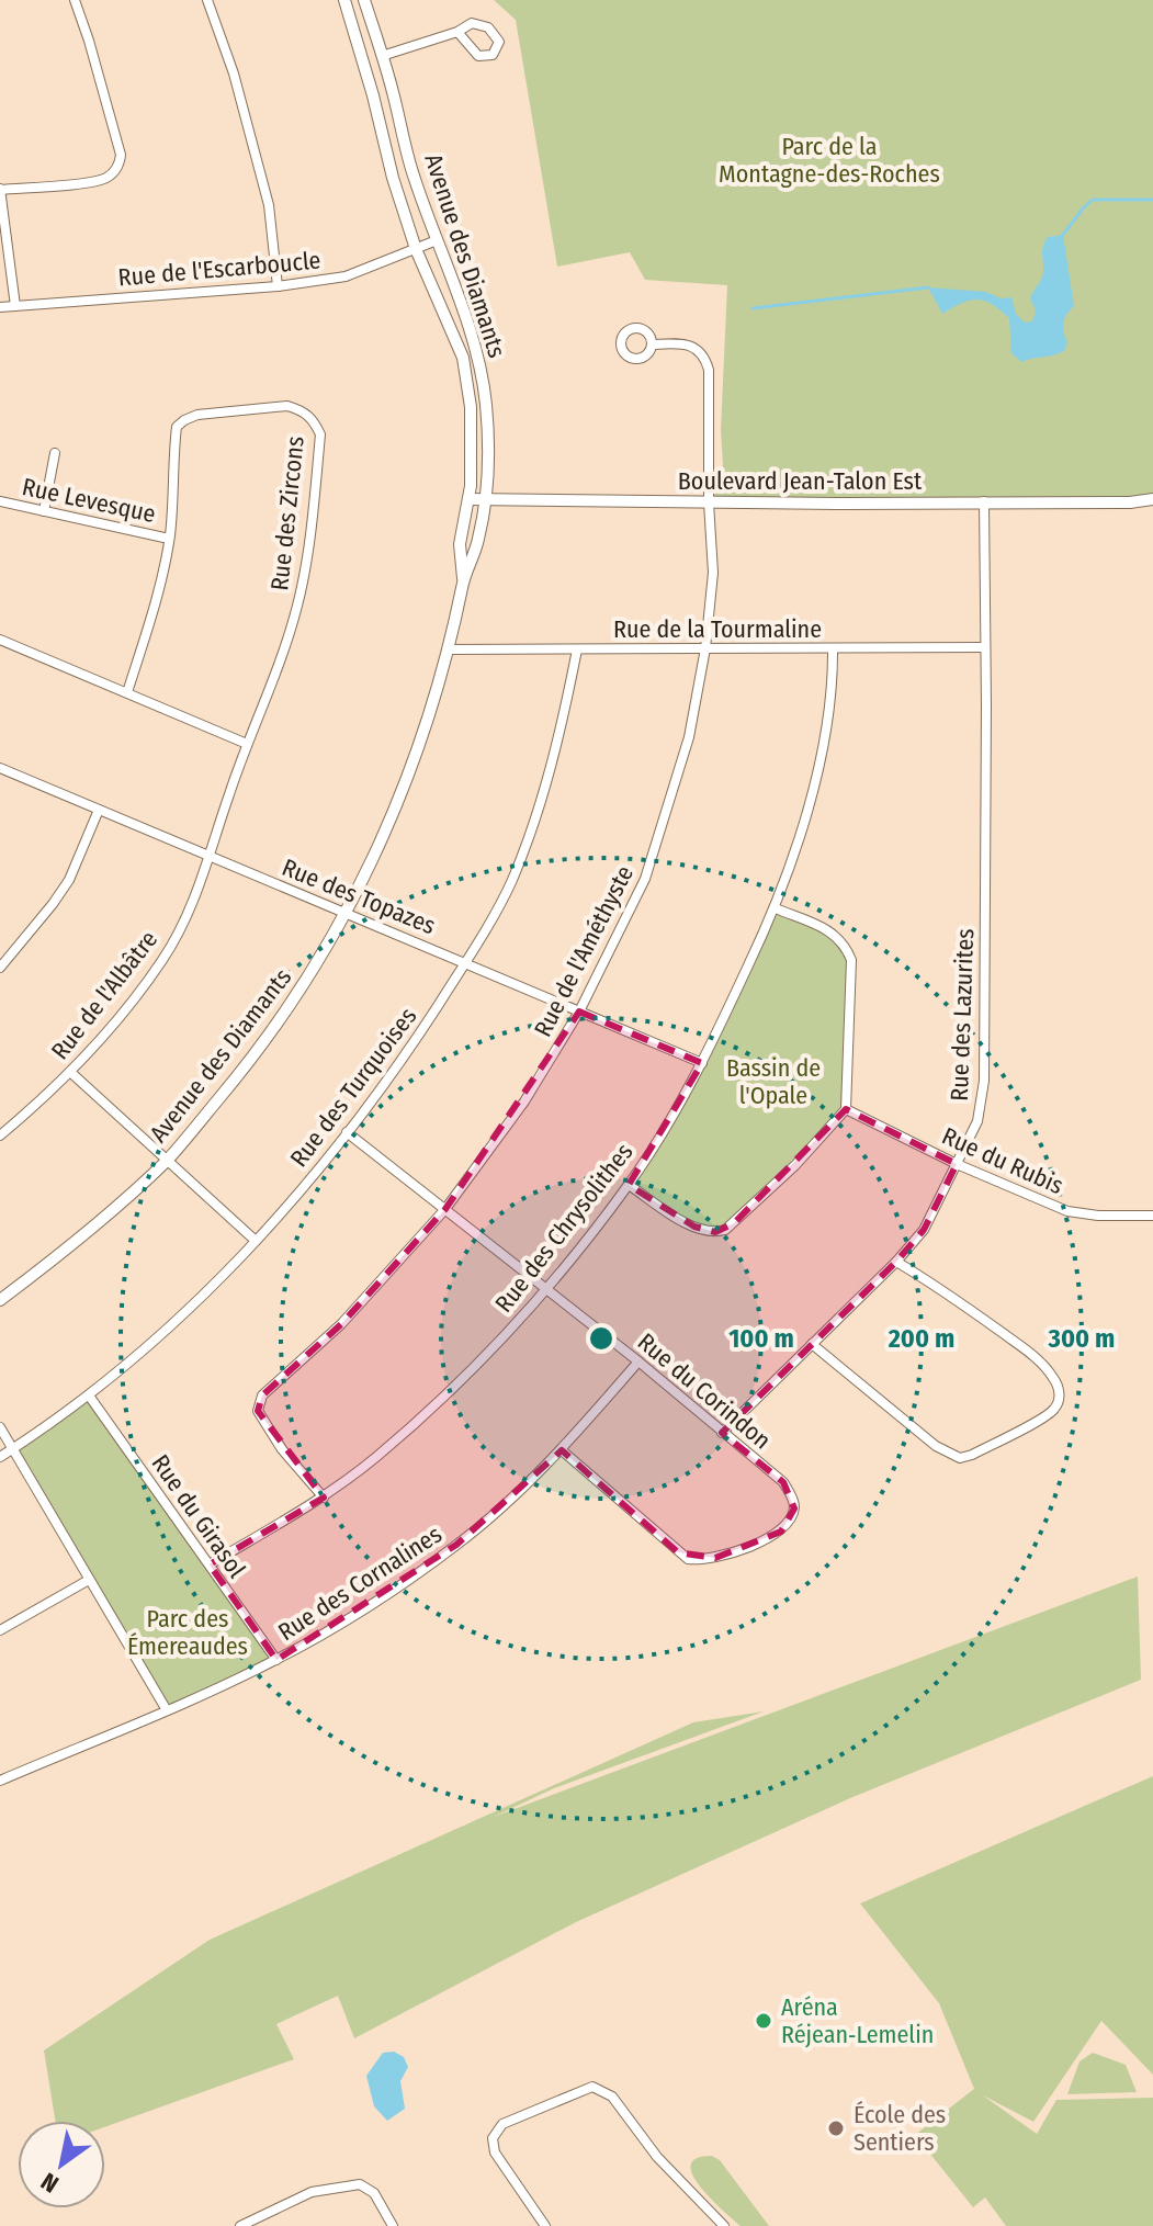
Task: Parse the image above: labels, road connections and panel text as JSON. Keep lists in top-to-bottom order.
{
  "streets": {
    "street": [
      "Avenue des Diamants",
      "Rue de l'Escarboucle",
      "Boulevard Jean-Talon Est",
      "Rue Levesque",
      "Rue des Zircons",
      "Rue de la Tourmaline",
      "Rue des Topazes",
      "Rue de l'Améthyste",
      "Rue de l'Albâtre",
      "Rue des Lazurites",
      "Rue des Turquoises",
      "Rue du Rubis",
      "Rue des Chrysolithes",
      "Rue du Corindon",
      "Rue du Girasol",
      "Rue des Cornalines"
    ]
  },
  "crossings": [
    ["Avenue des Diamants", "Rue de l'Escarboucle"],
    ["Avenue des Diamants", "Boulevard Jean-Talon Est"],
    ["Avenue des Diamants", "Rue de la Tourmaline"],
    ["Avenue des Diamants", "Rue des Topazes"],
    ["Boulevard Jean-Talon Est", "Rue de l'Améthyste"],
    ["Boulevard Jean-Talon Est", "Rue des Lazurites"],
    ["Rue Levesque", "Rue des Zircons"],
    ["Rue des Zircons", "Rue des Topazes"],
    ["Rue des Zircons", "Rue de l'Albâtre"],
    ["Rue de la Tourmaline", "Rue de l'Améthyste"],
    ["Rue de la Tourmaline", "Rue des Lazurites"],
    ["Rue de la Tourmaline", "Rue des Turquoises"],
    ["Rue de la Tourmaline", "Rue des Chrysolithes"],
    ["Rue des Topazes", "Rue de l'Améthyste"],
    ["Rue des Topazes", "Rue de l'Albâtre"],
    ["Rue des Topazes", "Rue des Turquoises"],
    ["Rue des Topazes", "Rue des Chrysolithes"],
    ["Rue de l'Améthyste", "Rue des Chrysolithes"],
    ["Rue de l'Améthyste", "Rue du Corindon"],
    ["Rue des Lazurites", "Rue du Rubis"],
    ["Rue des Lazurites", "Rue du Corindon"],
    ["Rue des Turquoises", "Rue du Corindon"],
    ["Rue des Turquoises", "Rue du Girasol"],
    ["Rue des Chrysolithes", "Rue du Corindon"],
    ["Rue des Chrysolithes", "Rue du Girasol"],
    ["Rue du Corindon", "Rue des Cornalines"],
    ["Rue du Girasol", "Rue des Cornalines"]
  ],
  "parks": ["Parc de la Montagne-des-Roches", "Bassin de l'Opale", "Parc des Émereaudes"],
  "places": ["Aréna Réjean‑Lemelin", "École des Sentiers"],
  "north": "bottom left",
  "rings": ["100 m", "200 m", "300 m"]
}
